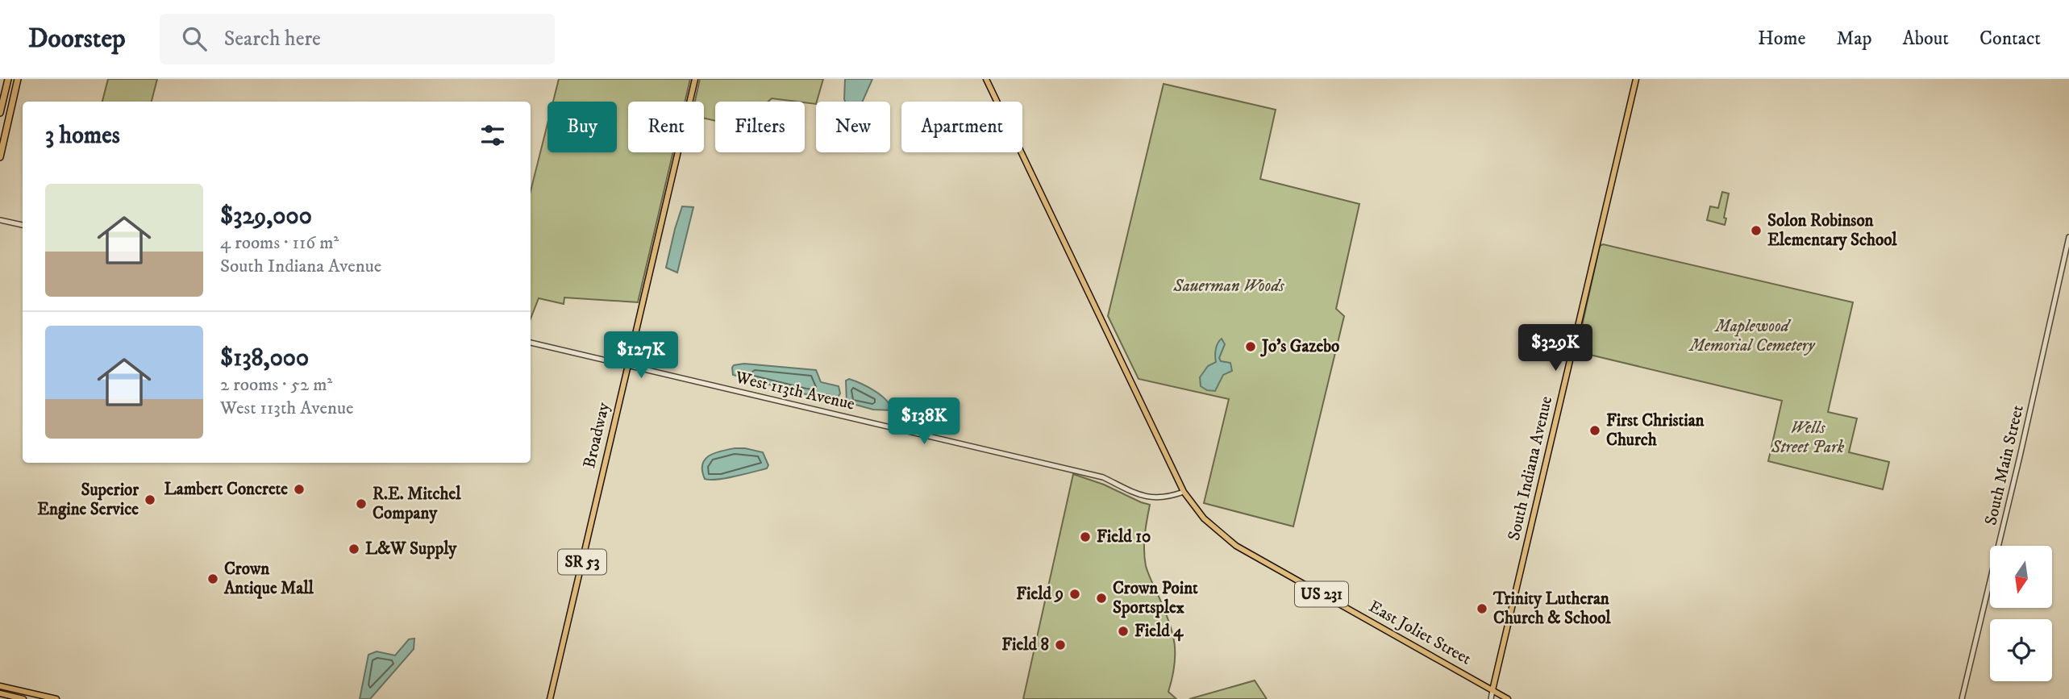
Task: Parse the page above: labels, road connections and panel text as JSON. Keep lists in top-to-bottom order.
{
  "streets": {
    "main road": [
      "Broadway",
      "South Indiana Avenue",
      "SR 53",
      "US 231",
      "East Joliet Street"
    ],
    "street": ["West 113th Avenue", "South Main Street"]
  },
  "crossings": [
    ["West 113th Avenue", "Broadway"],
    ["West 113th Avenue", "US 231"],
    ["West 113th Avenue", "East Joliet Street"],
    ["South Indiana Avenue", "East Joliet Street"],
    ["US 231", "East Joliet Street"]
  ],
  "parks": ["Sauerman Woods", "Maplewood Memorial Cemetery", "Wells Street Park"],
  "places": [
    "Solon Robinson Elementary School",
    "Jo's Gazebo",
    "First Christian Church",
    "Lambert Concrete",
    "Superior Engine Service",
    "R.E. Mitchel Company",
    "Field 10",
    "L&W Supply",
    "Crown Antique Mall",
    "Field 9",
    "Crown Point Sportsplex",
    "Trinity Lutheran Church & School",
    "Field 4",
    "Field 8"
  ],
  "north": "bottom",
  "page": {
    "header": "Doorstep",
    "search": "Search here",
    "nav": [
      "Home",
      "Map",
      "About",
      "Contact"
    ],
    "chip": [
      "Buy",
      "Rent",
      "Filters",
      "New",
      "Apartment"
    ],
    "heading": "3 homes",
    "list": [
      {
        "name": "$329,000",
        "note": "4 rooms · 116 m² · South Indiana Avenue"
      },
      {
        "name": "$138,000",
        "note": "2 rooms · 52 m² · West 113th Avenue"
      }
    ],
    "price": ["$329K", "$127K", "$138K"]
  }
}
